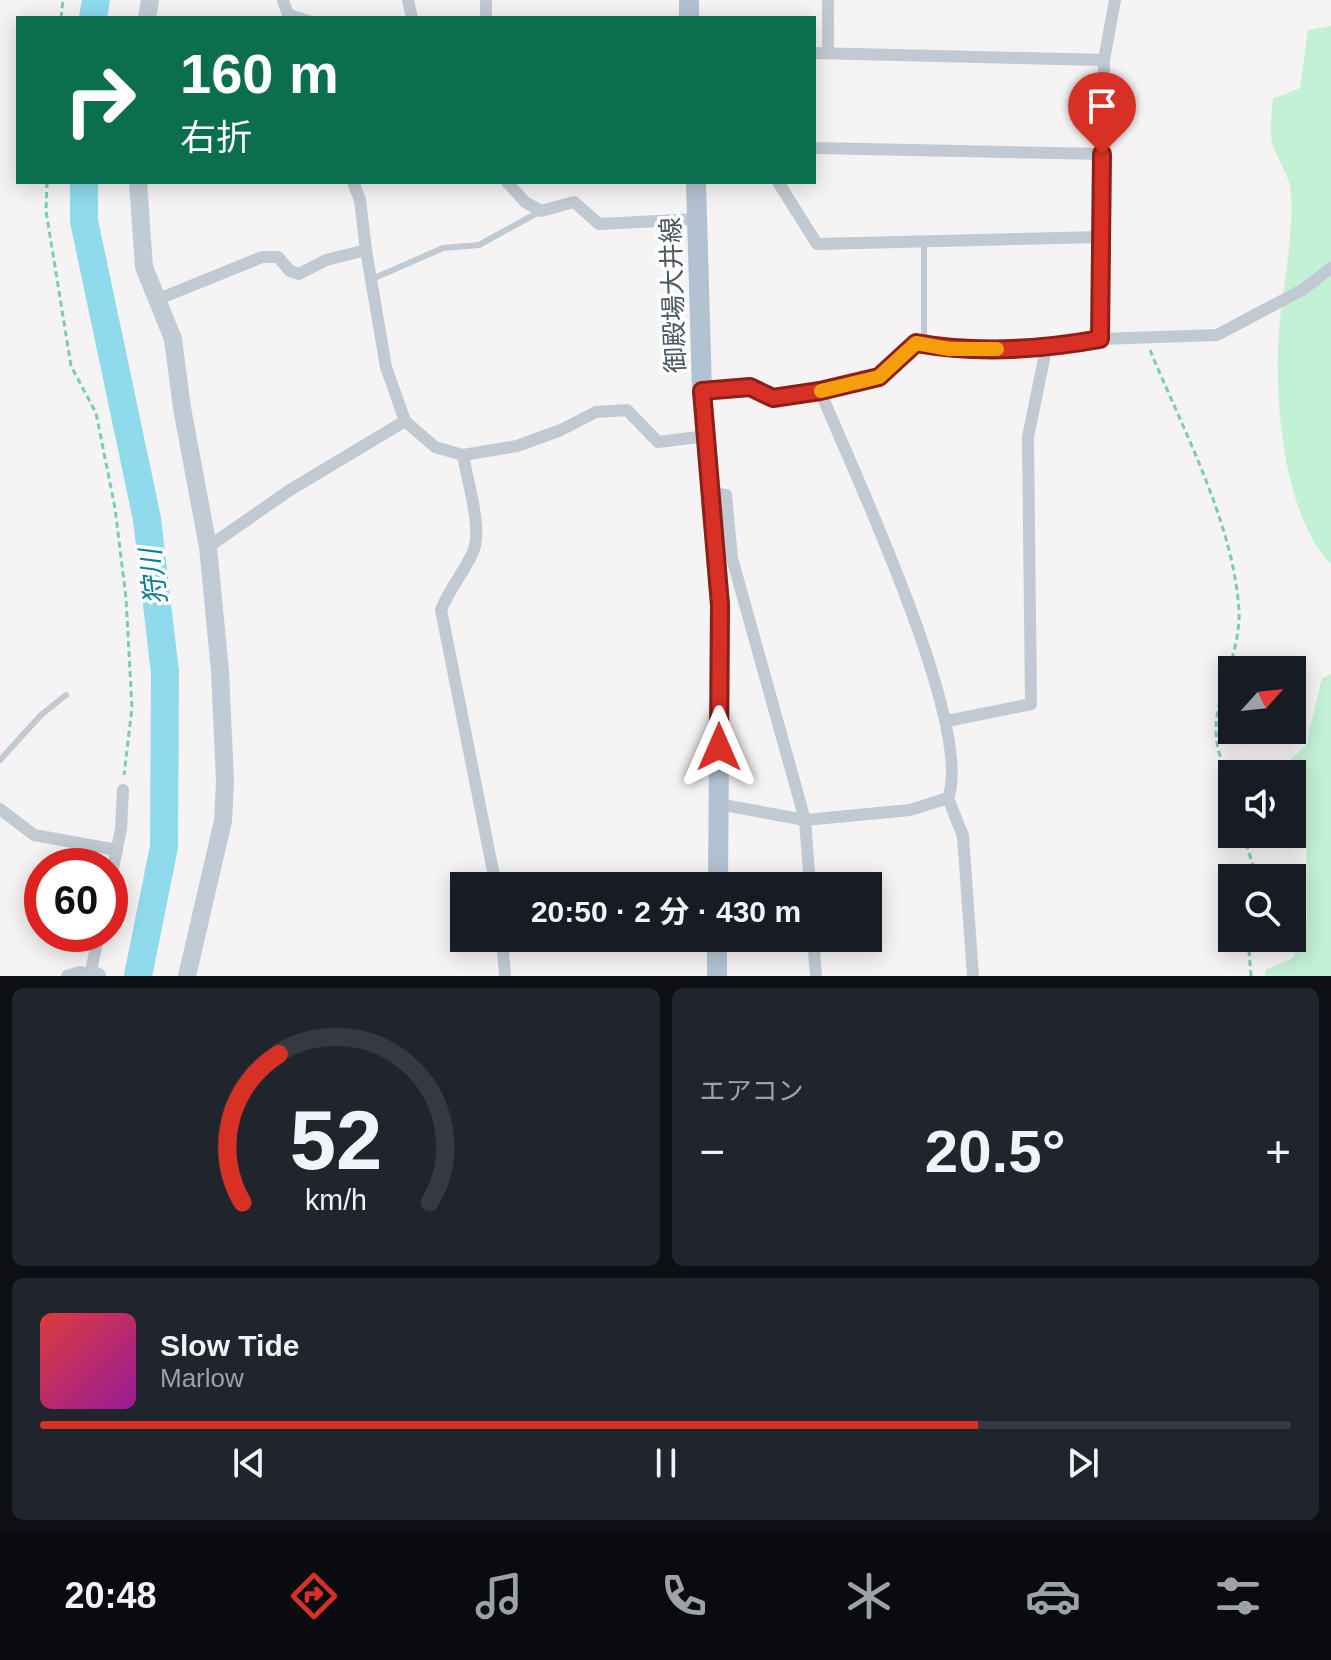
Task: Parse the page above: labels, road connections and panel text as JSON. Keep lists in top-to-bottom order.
{
  "streets": {
    "main road": ["御殿場大井線"]
  },
  "water": ["狩川"],
  "north": "top right",
  "page": {
    "turn": ["160 m", "右折"],
    "limit": "60",
    "trip": "20:50 · 2 分 · 430 m",
    "tile": "エアコン",
    "heat": ["−", "20.5°", "+"],
    "song": ["Slow Tide", "Marlow"],
    "tabs": "20:48",
    "gauge": ["52", "km/h"]
  }
}
